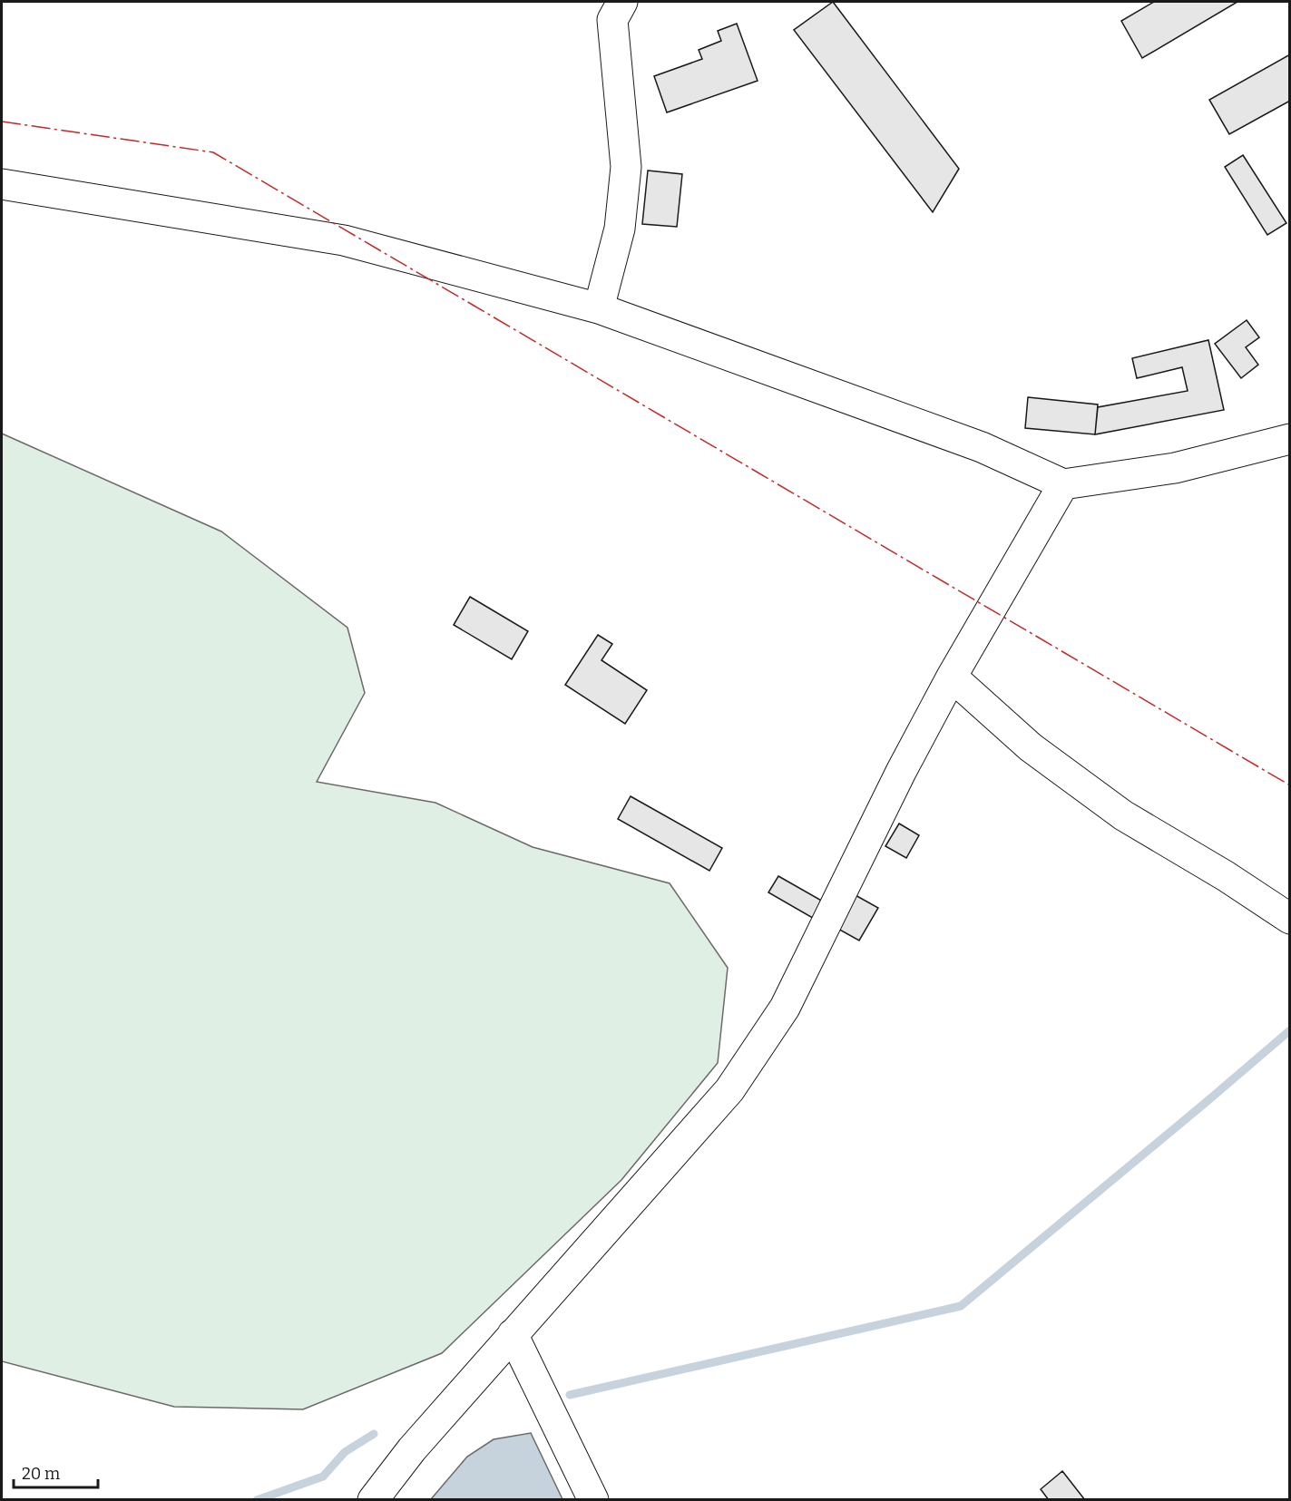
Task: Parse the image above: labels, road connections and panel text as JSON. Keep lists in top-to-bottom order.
{
  "scale_bar": "20 m"
}
